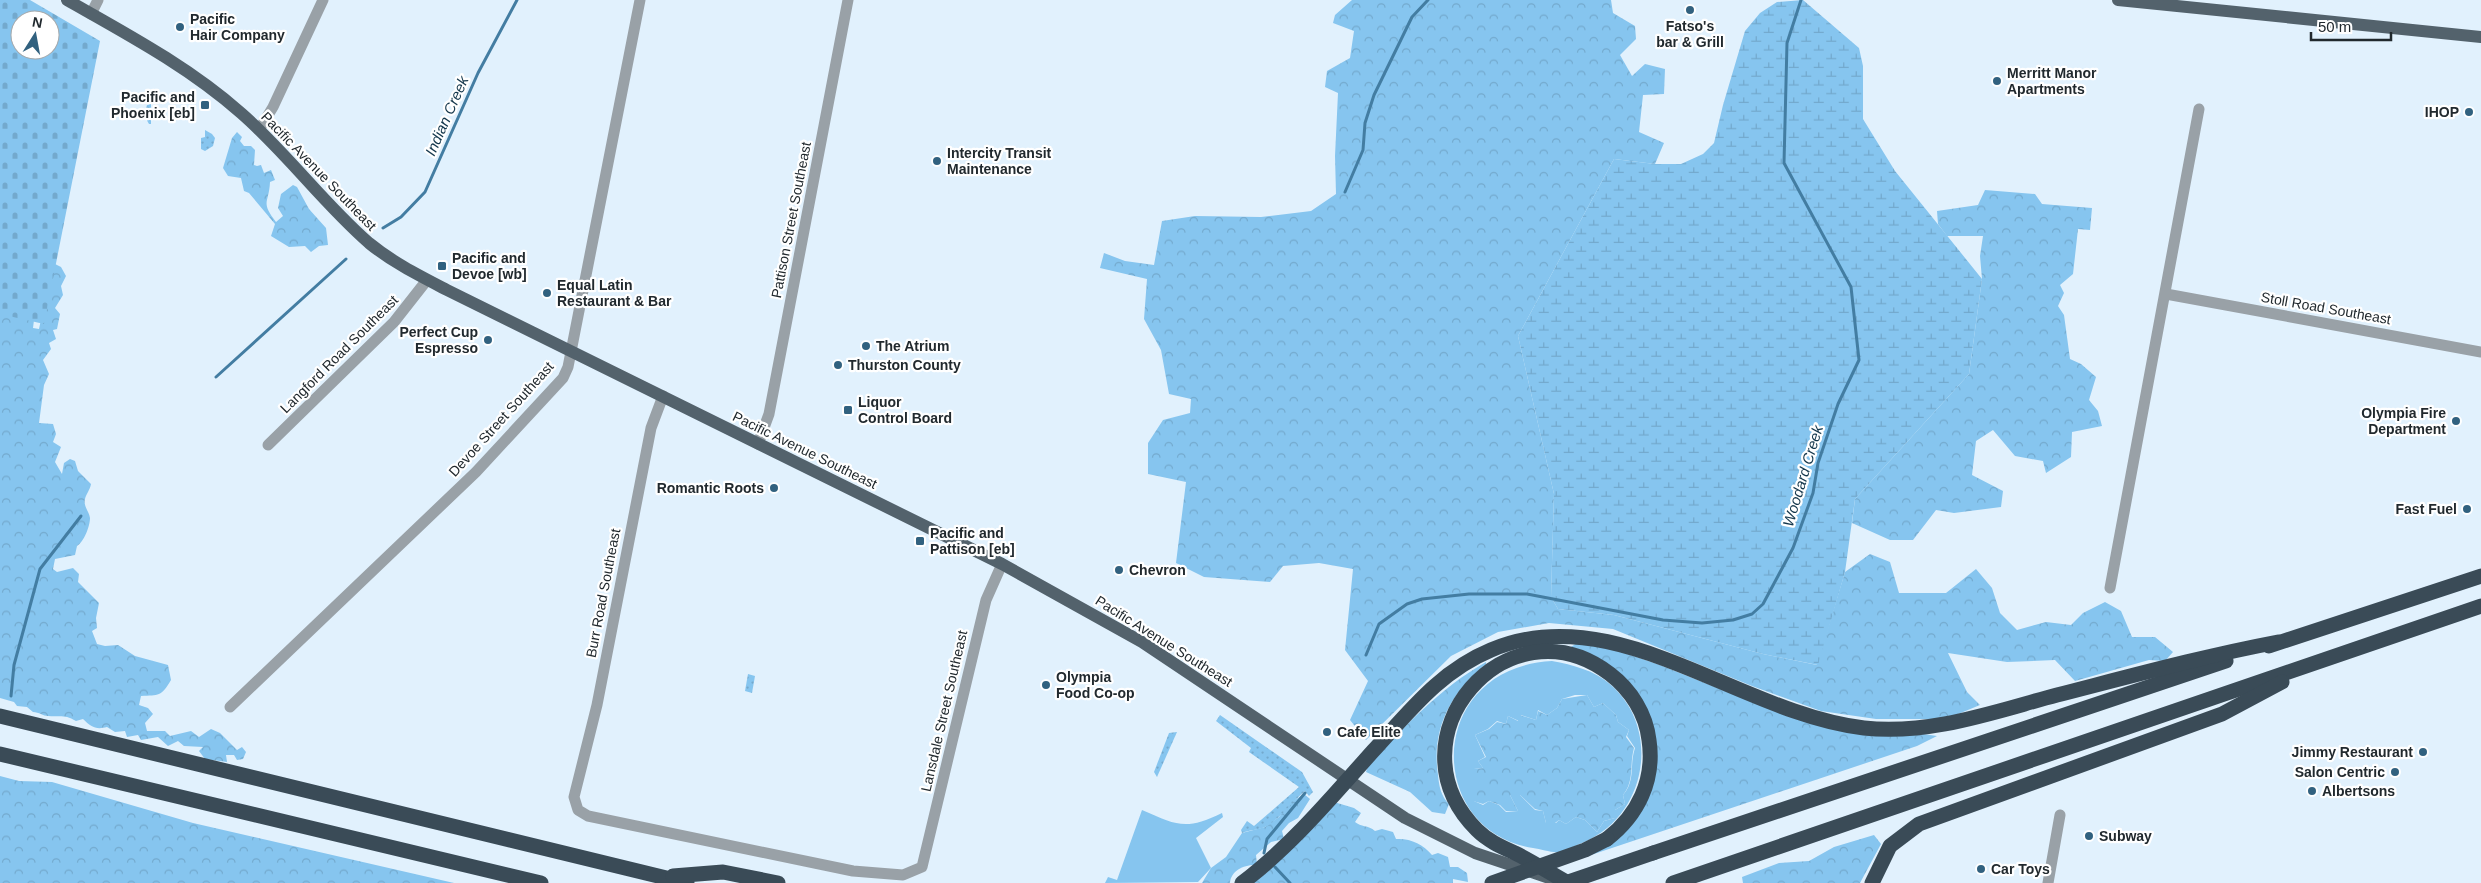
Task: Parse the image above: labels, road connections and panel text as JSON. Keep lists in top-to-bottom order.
{
  "streets": {
    "main road": ["Pacific Avenue Southeast"],
    "street": [
      "Pattison Street Southeast",
      "Stoll Road Southeast",
      "Langford Road Southeast",
      "Devoe Street Southeast",
      "Burr Road Southeast",
      "Lansdale Street Southeast"
    ]
  },
  "crossings": [
    ["Pacific Avenue Southeast", "Pattison Street Southeast"],
    ["Pacific Avenue Southeast", "Langford Road Southeast"],
    ["Pacific Avenue Southeast", "Devoe Street Southeast"],
    ["Pacific Avenue Southeast", "Burr Road Southeast"],
    ["Pacific Avenue Southeast", "Lansdale Street Southeast"],
    ["Burr Road Southeast", "Lansdale Street Southeast"]
  ],
  "water": ["Indian Creek", "Woodard Creek"],
  "places": {
    "other": [
      "Fatso's bar & Grill",
      "Pacific Hair Company",
      "Merritt Manor Apartments",
      "IHOP",
      "Intercity Transit Maintenance",
      "Equal Latin Restaurant & Bar",
      "Perfect Cup Espresso",
      "The Atrium",
      "Thurston County",
      "Olympia Fire Department",
      "Romantic Roots",
      "Fast Fuel",
      "Chevron",
      "Olympia Food Co-op",
      "Cafe Elite",
      "Jimmy Restaurant",
      "Salon Centric",
      "Albertsons",
      "Subway",
      "Car Toys"
    ],
    "transit": [
      "Pacific and Phoenix [eb]",
      "Pacific and Devoe [wb]",
      "Liquor Control Board",
      "Pacific and Pattison [eb]"
    ]
  },
  "scale_bar": "50 m",
  "north": "top"
}
